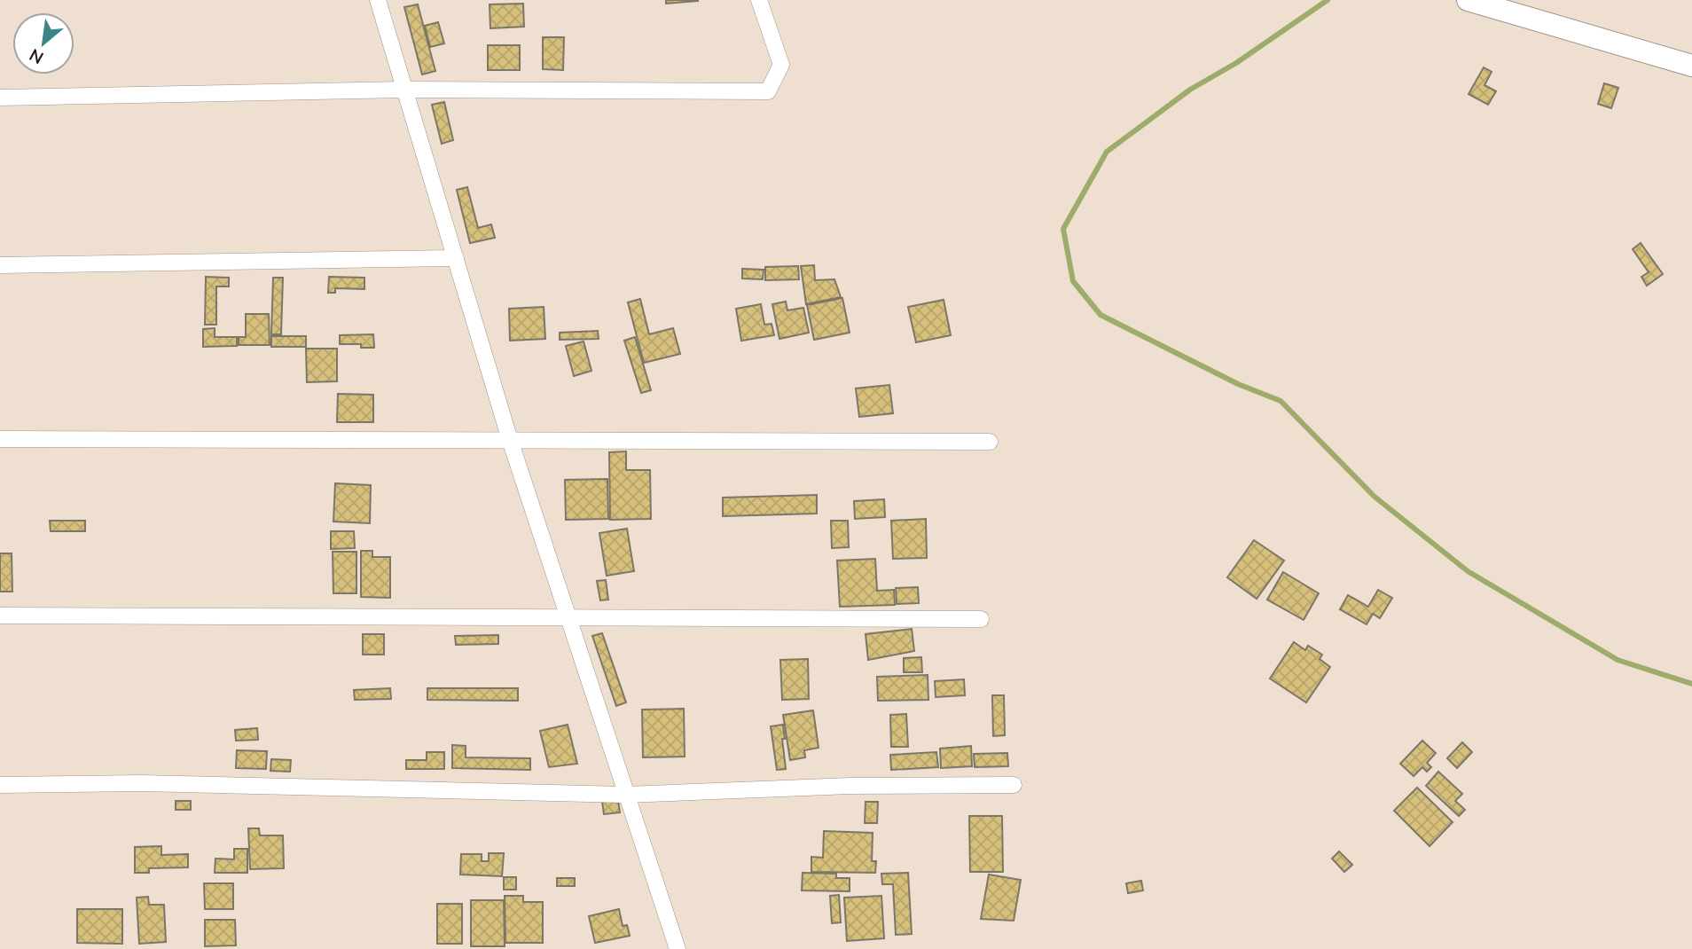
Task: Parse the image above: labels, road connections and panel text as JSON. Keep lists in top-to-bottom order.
{
  "north": "bottom left"
}
